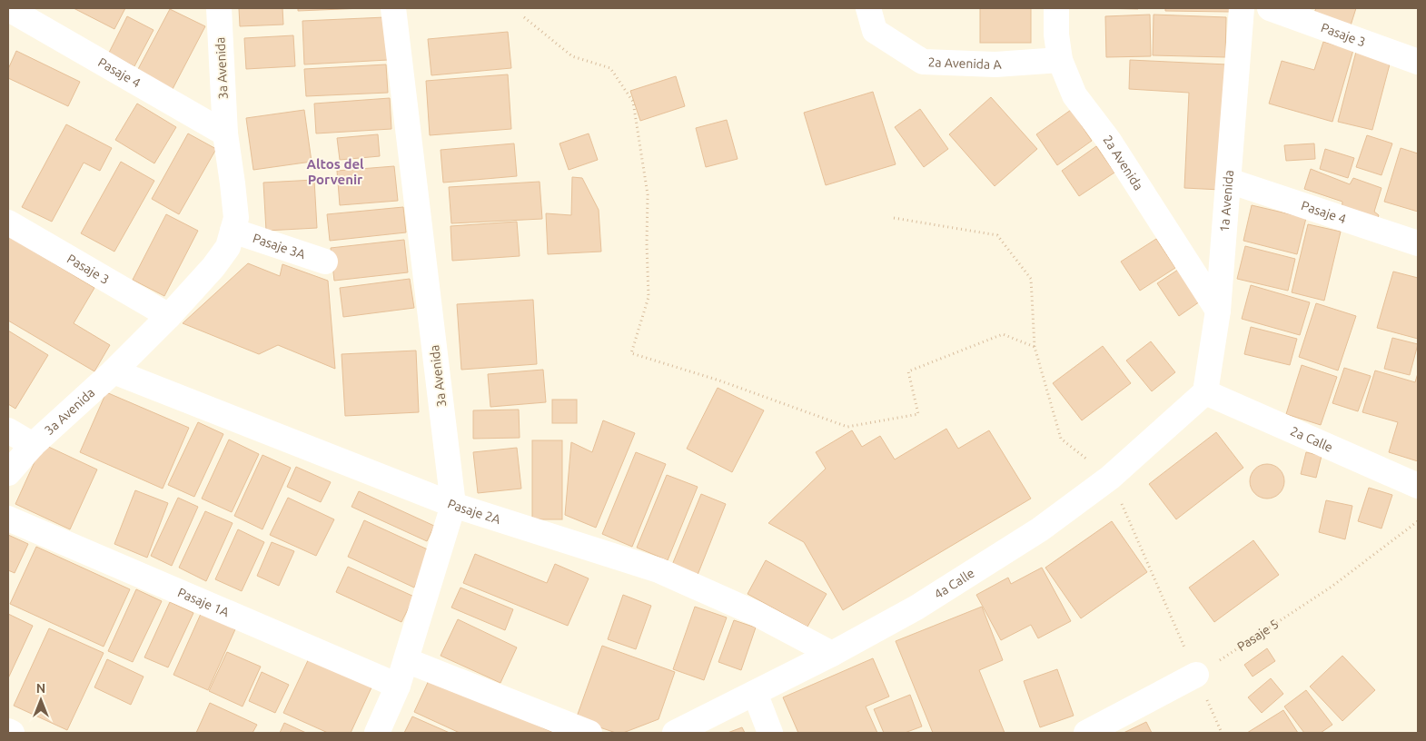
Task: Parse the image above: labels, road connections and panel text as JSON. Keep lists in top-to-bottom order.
{
  "streets": {
    "street": [
      "Pasaje 3",
      "2a Avenida A",
      "3a Avenida",
      "Pasaje 4",
      "2a Avenida",
      "1a Avenida",
      "Pasaje 3A",
      "2a Calle",
      "Pasaje 2A",
      "4a Calle",
      "Pasaje 1A"
    ],
    "path": ["Pasaje 5"]
  },
  "crossings": [
    ["Pasaje 3", "3a Avenida"],
    ["2a Avenida A", "2a Avenida"],
    ["3a Avenida", "Pasaje 4"],
    ["3a Avenida", "Pasaje 3A"],
    ["3a Avenida", "Pasaje 2A"],
    ["3a Avenida", "Pasaje 1A"],
    ["Pasaje 4", "1a Avenida"],
    ["2a Avenida", "1a Avenida"],
    ["1a Avenida", "2a Calle"],
    ["1a Avenida", "4a Calle"],
    ["2a Calle", "4a Calle"],
    ["Pasaje 2A", "4a Calle"]
  ],
  "districts": ["Altos del Porvenir"],
  "north": "top"
}
